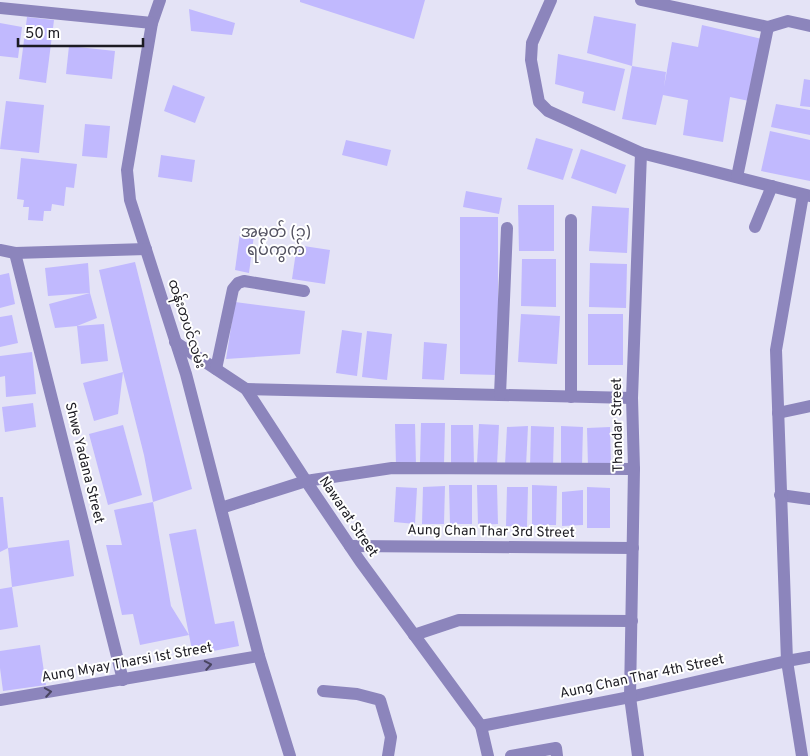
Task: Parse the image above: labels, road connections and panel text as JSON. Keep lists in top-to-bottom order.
{
  "streets": {
    "street": [
      "ထန်းတပင်လမ်း",
      "Thandar Street",
      "Shwe Yadana Street",
      "Nawarat Street",
      "Aung Chan Thar 3rd Street",
      "Aung Myay Tharsi 1st Street",
      "Aung Chan Thar 4th Street"
    ]
  },
  "crossings": [
    ["ထန်းတပင်လမ်း", "Nawarat Street"],
    ["ထန်းတပင်လမ်း", "Aung Myay Tharsi 1st Street"],
    ["Thandar Street", "Aung Chan Thar 3rd Street"],
    ["Thandar Street", "Aung Chan Thar 4th Street"],
    ["Shwe Yadana Street", "Aung Myay Tharsi 1st Street"],
    ["Nawarat Street", "Aung Chan Thar 3rd Street"],
    ["Nawarat Street", "Aung Chan Thar 4th Street"]
  ],
  "one_way": ["Aung Myay Tharsi 1st Street"],
  "districts": ["အမှတ် (၁) ရပ်ကွက်"],
  "scale_bar": "50 m"
}
